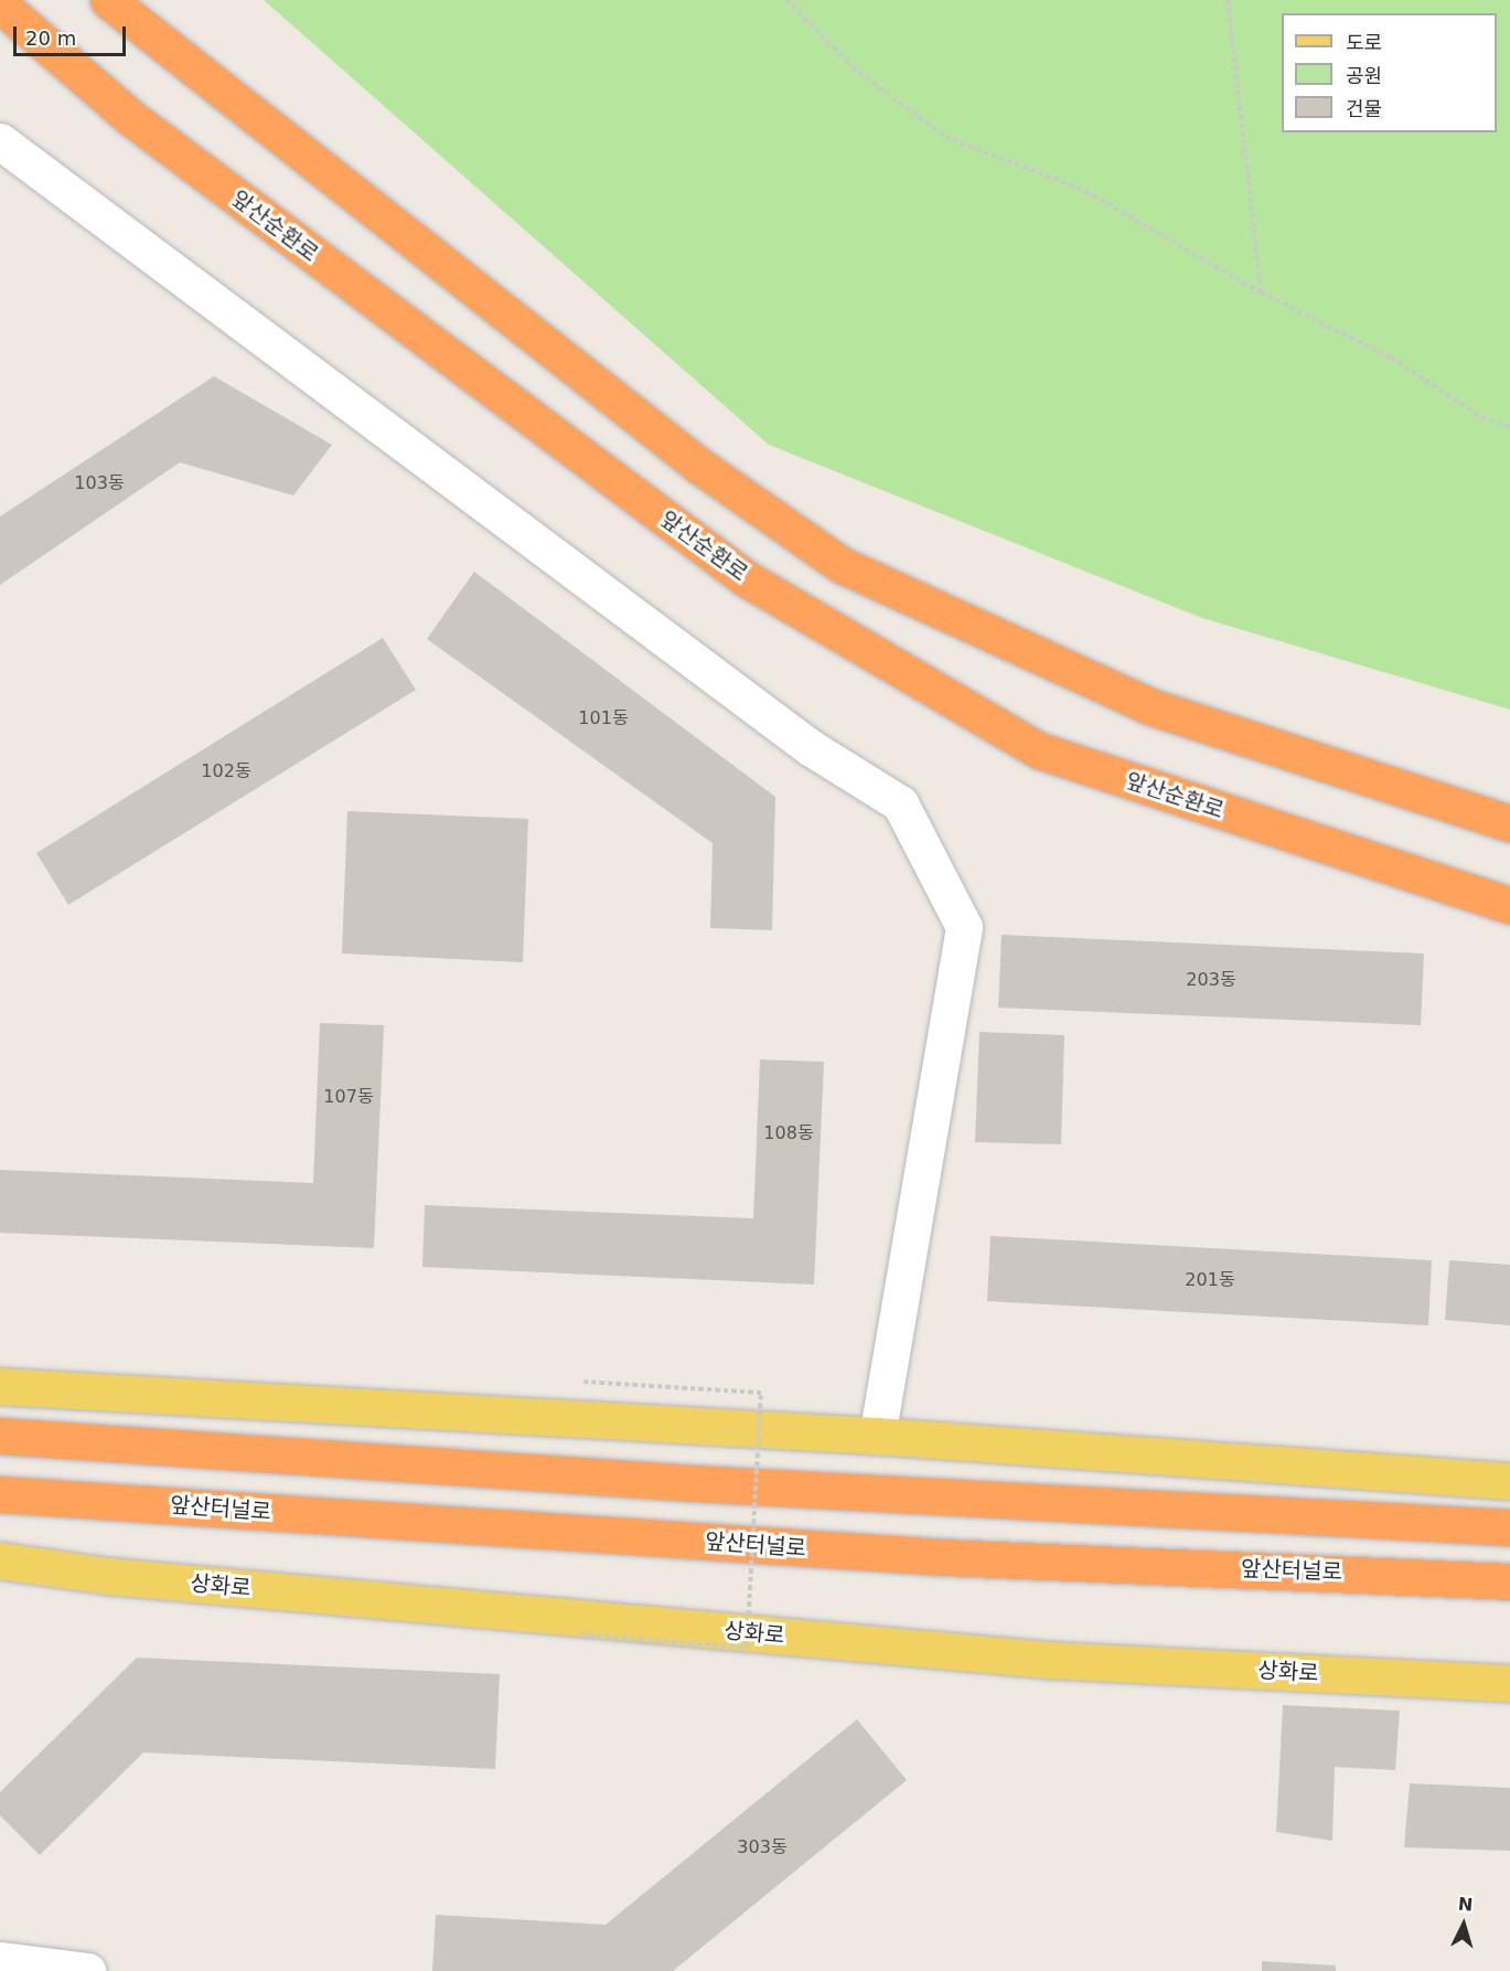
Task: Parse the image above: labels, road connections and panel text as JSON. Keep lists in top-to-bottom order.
{
  "streets": {
    "highway": ["앞산순환로", "앞산터널로"],
    "main road": ["상화로"]
  },
  "house_numbers": [
    "103동",
    "101동",
    "102동",
    "203동",
    "107동",
    "108동",
    "201동",
    "303동"
  ],
  "legend": ["도로", "공원", "건물"],
  "scale_bar": "20 m",
  "north": "top"
}
